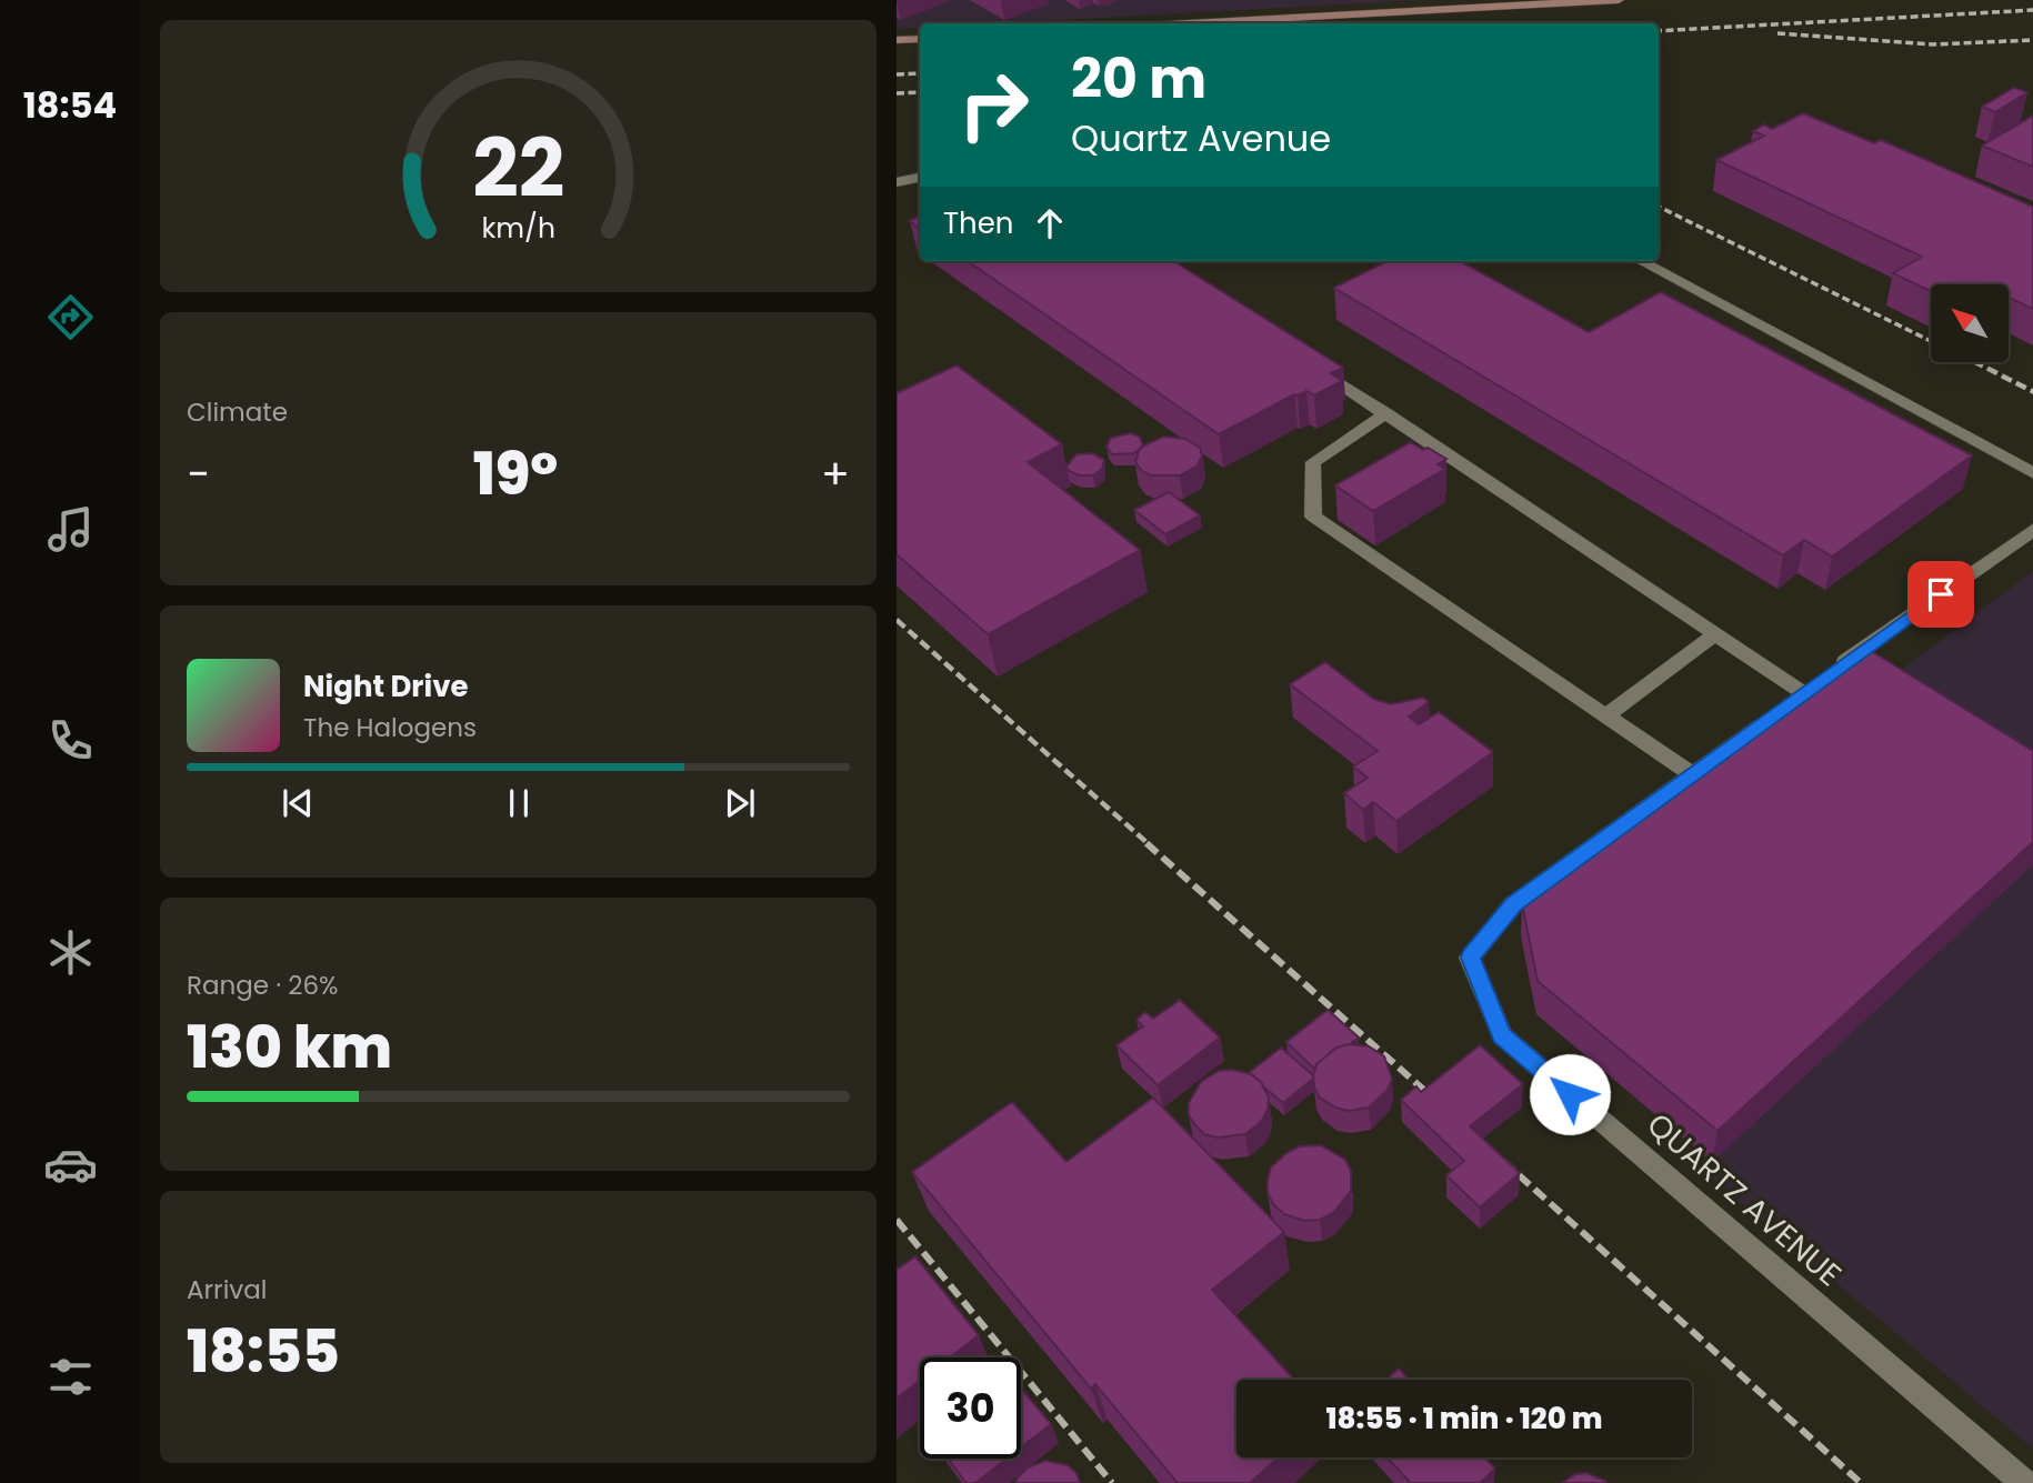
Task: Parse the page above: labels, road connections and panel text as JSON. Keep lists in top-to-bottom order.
{
  "streets": {
    "street": ["QUARTZ AVENUE"]
  },
  "north": "top left",
  "page": {
    "tabs": "18:54",
    "turn": ["20 m", "Quartz Avenue"],
    "then": "Then",
    "tile": [
      "Climate",
      ["Range · 26%", "130 km"],
      ["Arrival", "18:55"]
    ],
    "heat": ["−", "19°", "+"],
    "song": ["Night Drive", "The Halogens"],
    "limit": "30",
    "trip": "18:55 · 1 min · 120 m",
    "gauge": ["22", "km/h"]
  }
}
